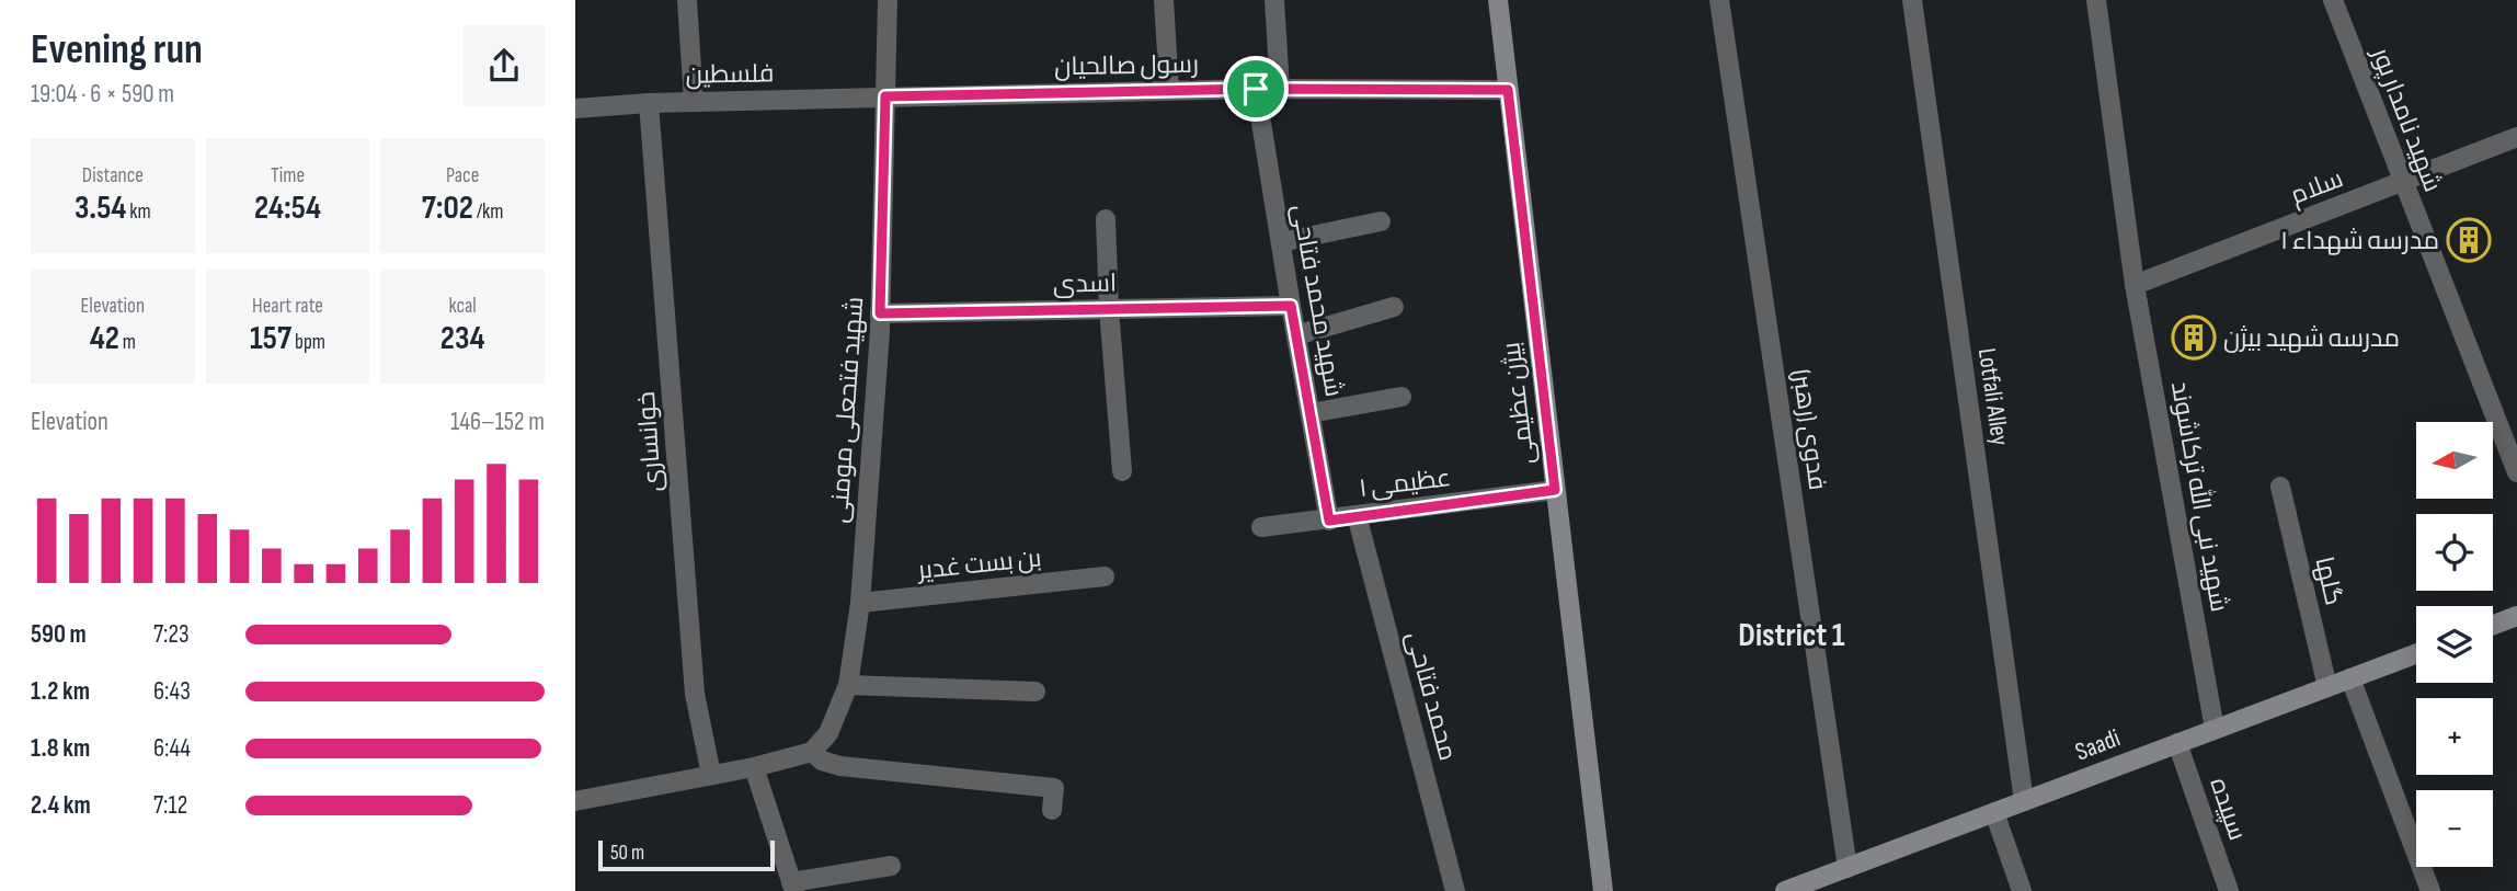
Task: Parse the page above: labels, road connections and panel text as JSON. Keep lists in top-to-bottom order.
{
  "streets": {
    "main road": ["بیژن عظیمی", "Saadi"],
    "street": [
      "رسول صالحیان",
      "فلسطین",
      "شهید نامدار پور",
      "سلام",
      "اسدی",
      "شهید محمد فتاحی",
      "Lotfali Alley",
      "شهید فتحعلی مومنی",
      "فدوی (رهبر)",
      "خوانساری",
      "عظیمی ۱",
      "شهید نبی الله ترکاشوند",
      "بن بست غدیر",
      "گلها",
      "محمد فتاحی",
      "سپیده"
    ]
  },
  "crossings": [
    ["رسول صالحیان", "فلسطین"],
    ["رسول صالحیان", "شهید محمد فتاحی"],
    ["رسول صالحیان", "بیژن عظیمی"],
    ["رسول صالحیان", "شهید فتحعلی مومنی"],
    ["فلسطین", "شهید فتحعلی مومنی"],
    ["فلسطین", "خوانساری"],
    ["شهید نامدار پور", "سلام"],
    ["سلام", "شهید نبی الله ترکاشوند"],
    ["اسدی", "شهید محمد فتاحی"],
    ["اسدی", "شهید فتحعلی مومنی"],
    ["شهید محمد فتاحی", "عظیمی ۱"],
    ["Lotfali Alley", "Saadi"],
    ["بیژن عظیمی", "عظیمی ۱"],
    ["شهید فتحعلی مومنی", "بن بست غدیر"],
    ["فدوی (رهبر)", "Saadi"],
    ["عظیمی ۱", "محمد فتاحی"],
    ["شهید نبی الله ترکاشوند", "Saadi"],
    ["گلها", "Saadi"],
    ["Saadi", "سپیده"]
  ],
  "districts": ["District 1"],
  "places": {
    "building": ["مدرسه شهداء ۱", "مدرسه شهید بیژن"]
  },
  "scale_bar": "50 m",
  "north": "left",
  "page": {
    "heading": ["Evening run", "19:04 · 6 × 590 m"],
    "stats": [
      ["Distance", "3.54 km"],
      ["Time", "24:54"],
      ["Pace", "7:02 /km"],
      ["Elevation", "42 m"],
      ["Heart rate", "157 bpm"],
      ["kcal", "234"]
    ],
    "chart": ["Elevation", "146–152 m"],
    "map_buttons": ["+", "−"],
    "list": [
      {
        "name": "590 m",
        "note": "7:23"
      },
      {
        "name": "1.2 km",
        "note": "6:43"
      },
      {
        "name": "1.8 km",
        "note": "6:44"
      },
      {
        "name": "2.4 km",
        "note": "7:12"
      }
    ],
    "scale": "50 m"
  }
}
